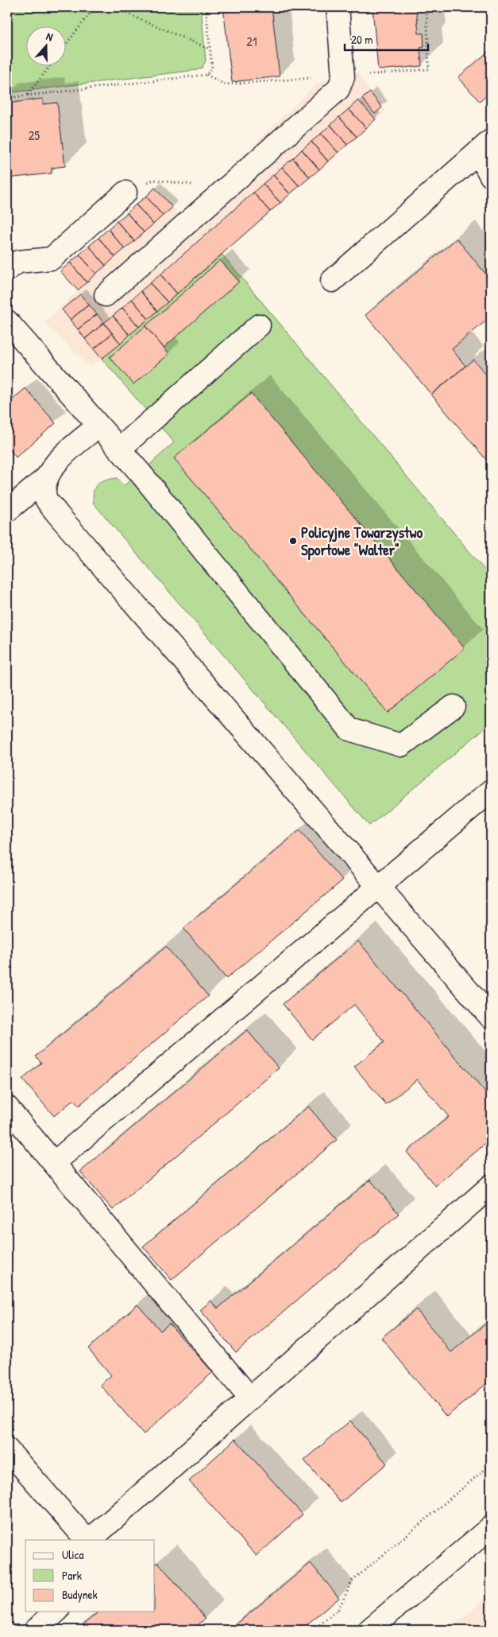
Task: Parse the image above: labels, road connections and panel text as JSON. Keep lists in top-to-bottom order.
{
  "places": ["Policyjne Towarzystwo Sportowe \"Walter\""],
  "house_numbers": ["21", "25"],
  "legend": ["Ulica", "Park", "Budynek"],
  "scale_bar": "20 m",
  "north": "top"
}
